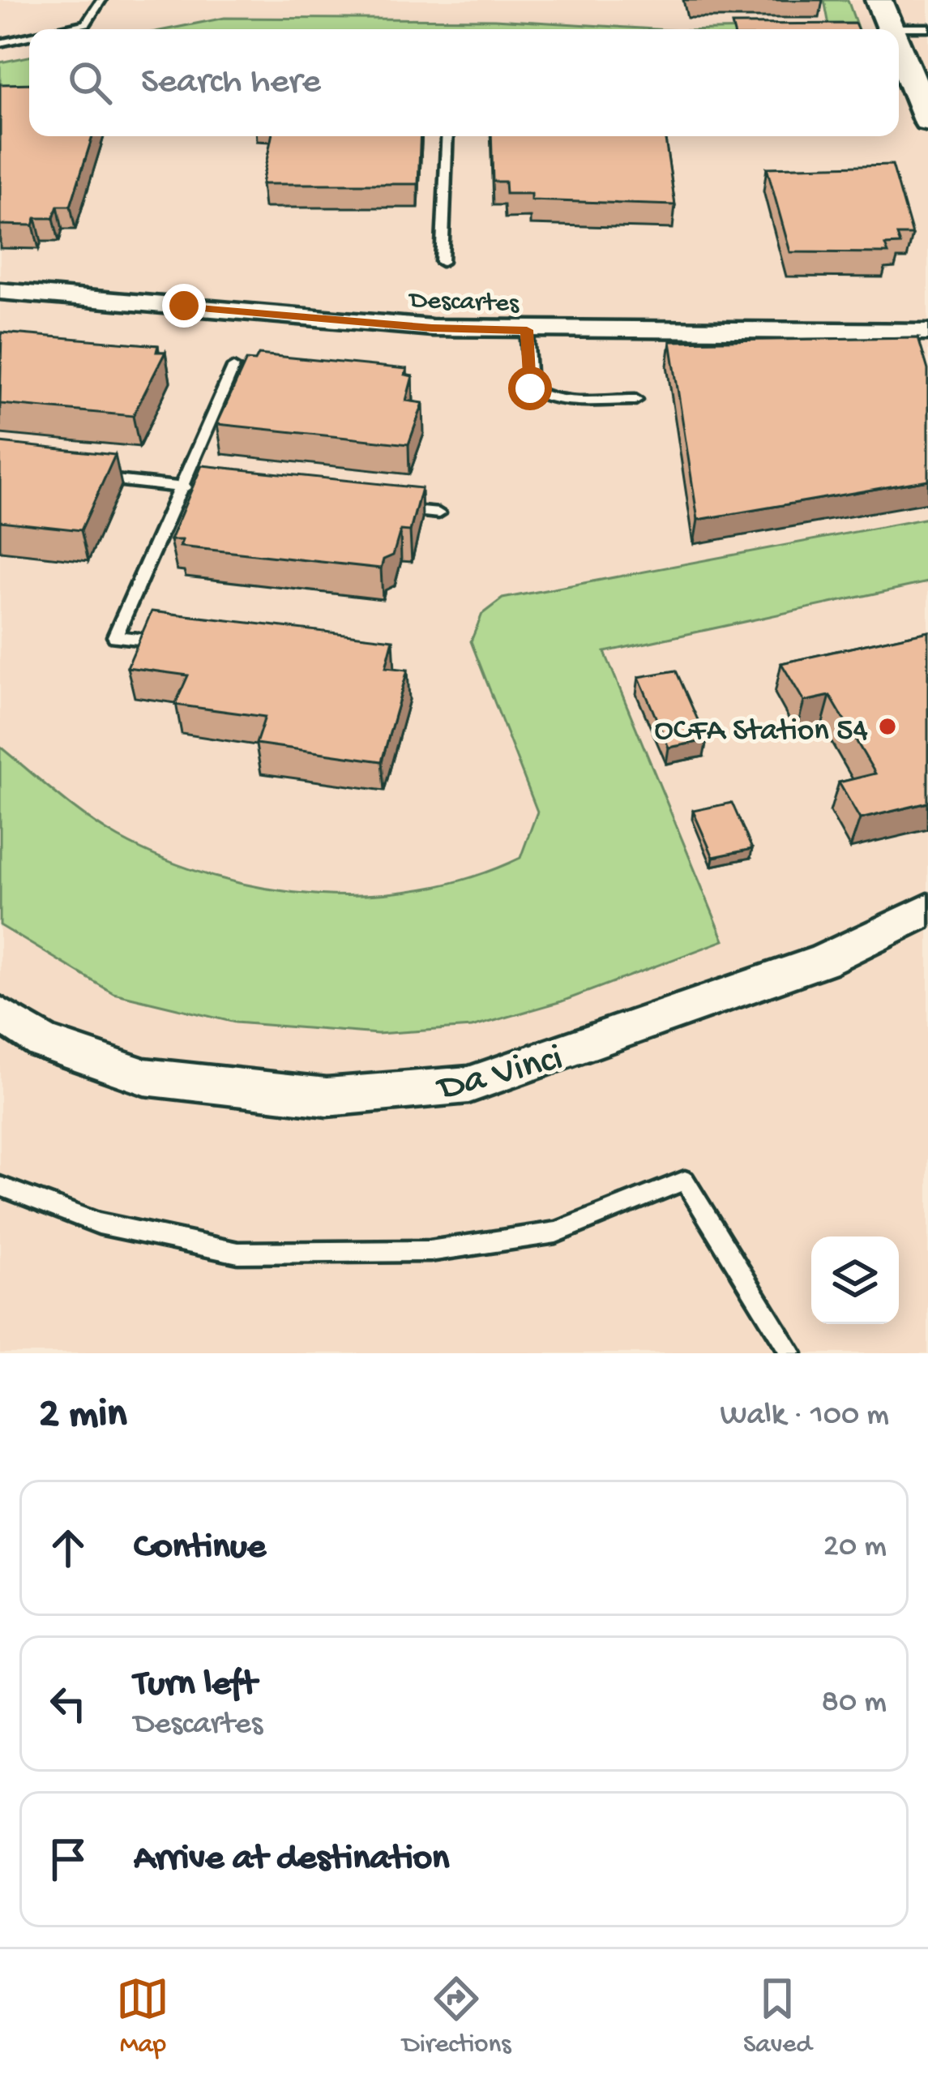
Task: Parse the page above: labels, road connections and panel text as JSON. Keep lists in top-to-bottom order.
{
  "streets": {
    "street": ["Descartes", "Da Vinci"]
  },
  "places": ["OCFA Station 54"],
  "page": {
    "search": "Search here",
    "heading": ["2 min", "Walk · 100 m"],
    "list": [
      ["Continue", "20 m"],
      ["Turn left", "Descartes", "80 m"],
      "Arrive at destination"
    ],
    "nav": ["Map", "Directions", "Saved"]
  }
}
